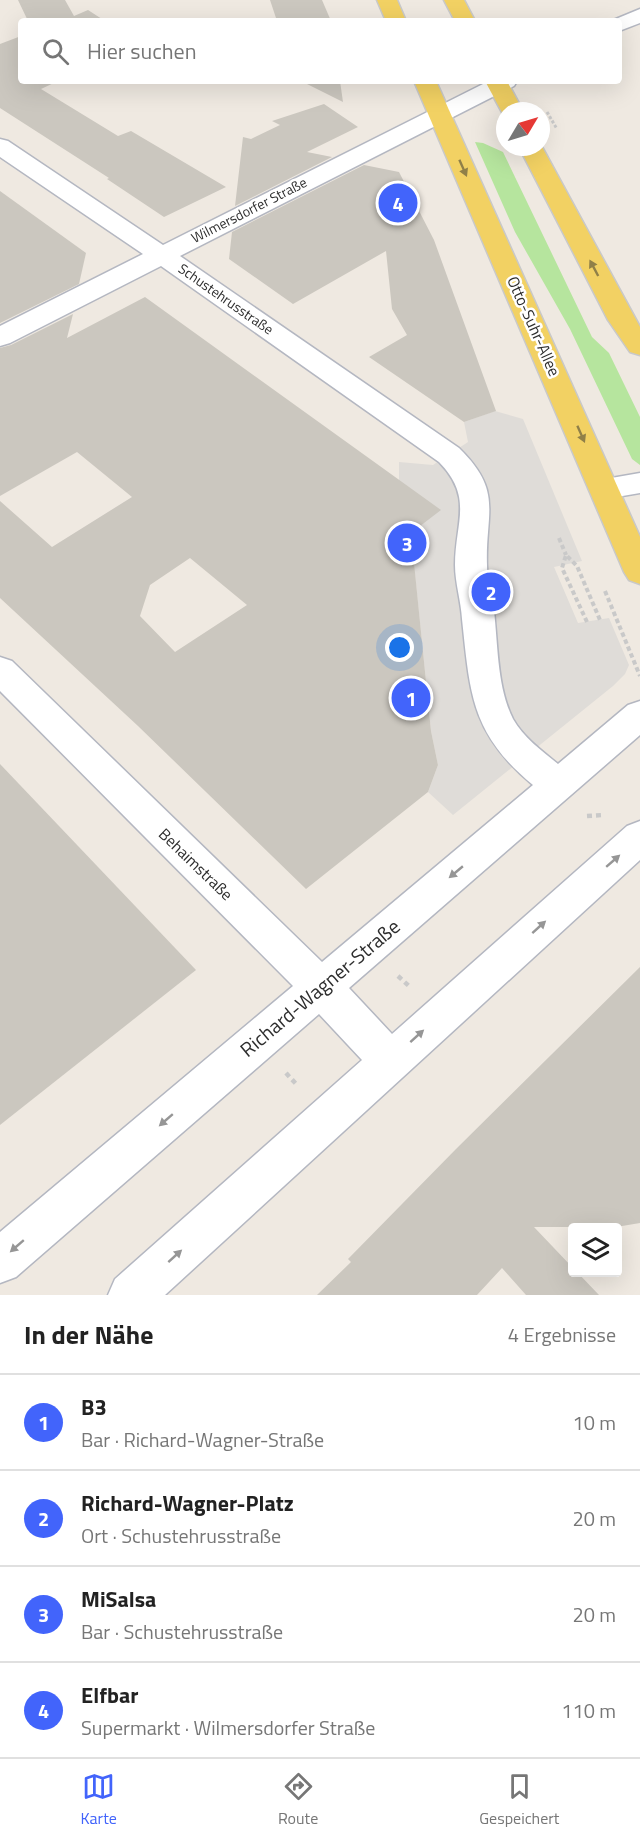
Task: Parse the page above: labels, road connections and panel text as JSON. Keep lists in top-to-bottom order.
{
  "streets": {
    "main road": ["Otto-Suhr-Allee"],
    "street": [
      "Wilmersdorfer Straße",
      "Schustehrusstraße",
      "Behaimstraße",
      "Richard-Wagner-Straße"
    ]
  },
  "crossings": [
    ["Wilmersdorfer Straße", "Schustehrusstraße"],
    ["Wilmersdorfer Straße", "Otto-Suhr-Allee"],
    ["Schustehrusstraße", "Richard-Wagner-Straße"],
    ["Behaimstraße", "Richard-Wagner-Straße"]
  ],
  "north": "top right",
  "page": {
    "search": "Hier suchen",
    "pins": [
      "4",
      "3",
      "2",
      "1"
    ],
    "heading": ["In der Nähe", "4 Ergebnisse"],
    "list": [
      {
        "mark": "1",
        "name": "B3",
        "note": "Bar · Richard-Wagner-Straße",
        "value": "10 m"
      },
      {
        "mark": "2",
        "name": "Richard-Wagner-Platz",
        "note": "Ort · Schustehrusstraße",
        "value": "20 m"
      },
      {
        "mark": "3",
        "name": "MiSalsa",
        "note": "Bar · Schustehrusstraße",
        "value": "20 m"
      },
      {
        "mark": "4",
        "name": "Elfbar",
        "note": "Supermarkt · Wilmersdorfer Straße",
        "value": "110 m"
      }
    ],
    "nav": ["Karte", "Route", "Gespeichert"]
  }
}
